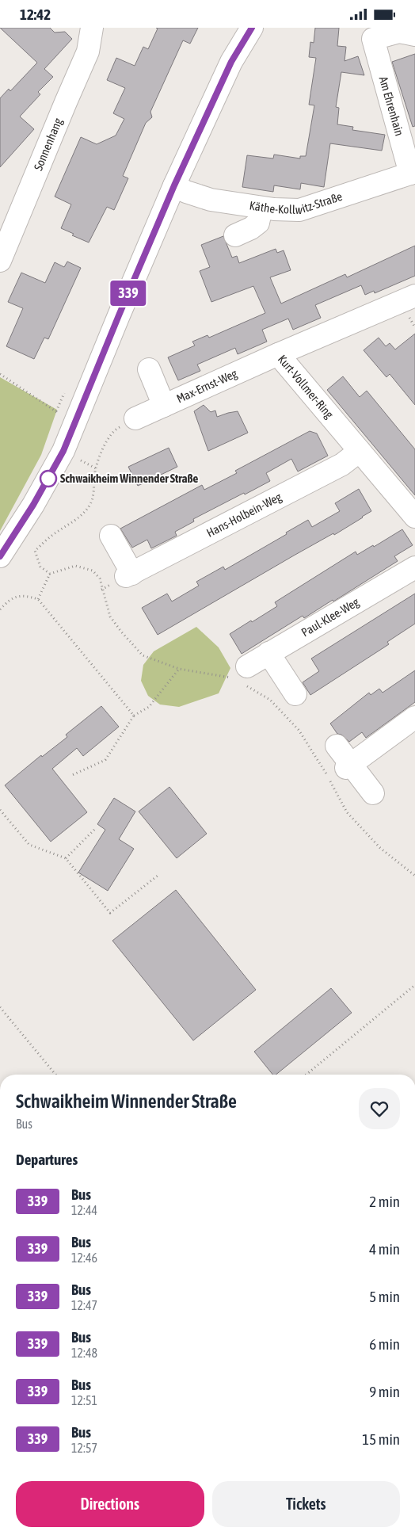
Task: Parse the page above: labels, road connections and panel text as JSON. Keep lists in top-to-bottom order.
{
  "streets": {
    "street": [
      "Am Ehrenhain",
      "Sonnenhang",
      "Käthe-Kollwitz-Straße",
      "Max-Ernst-Weg",
      "Kurt-Vollmer-Ring",
      "Hans-Holbein-Weg",
      "Paul-Klee-Weg"
    ]
  },
  "crossings": [
    ["Am Ehrenhain", "Käthe-Kollwitz-Straße"],
    ["Max-Ernst-Weg", "Kurt-Vollmer-Ring"],
    ["Kurt-Vollmer-Ring", "Hans-Holbein-Weg"]
  ],
  "places": ["Schwaikheim Winnender Straße"],
  "lines": ["bus line 339"],
  "page": {
    "status": "12:42",
    "on_map": "339",
    "heading": [
      ["Schwaikheim Winnender Straße", "Bus"],
      "Departures"
    ],
    "list": [
      {
        "mark": "339",
        "name": "Bus",
        "note": "12:44",
        "value": "2 min"
      },
      {
        "mark": "339",
        "name": "Bus",
        "note": "12:46",
        "value": "4 min"
      },
      {
        "mark": "339",
        "name": "Bus",
        "note": "12:47",
        "value": "5 min"
      },
      {
        "mark": "339",
        "name": "Bus",
        "note": "12:48",
        "value": "6 min"
      },
      {
        "mark": "339",
        "name": "Bus",
        "note": "12:51",
        "value": "9 min"
      },
      {
        "mark": "339",
        "name": "Bus",
        "note": "12:57",
        "value": "15 min"
      }
    ],
    "buttons": ["Directions", "Tickets"]
  }
}
